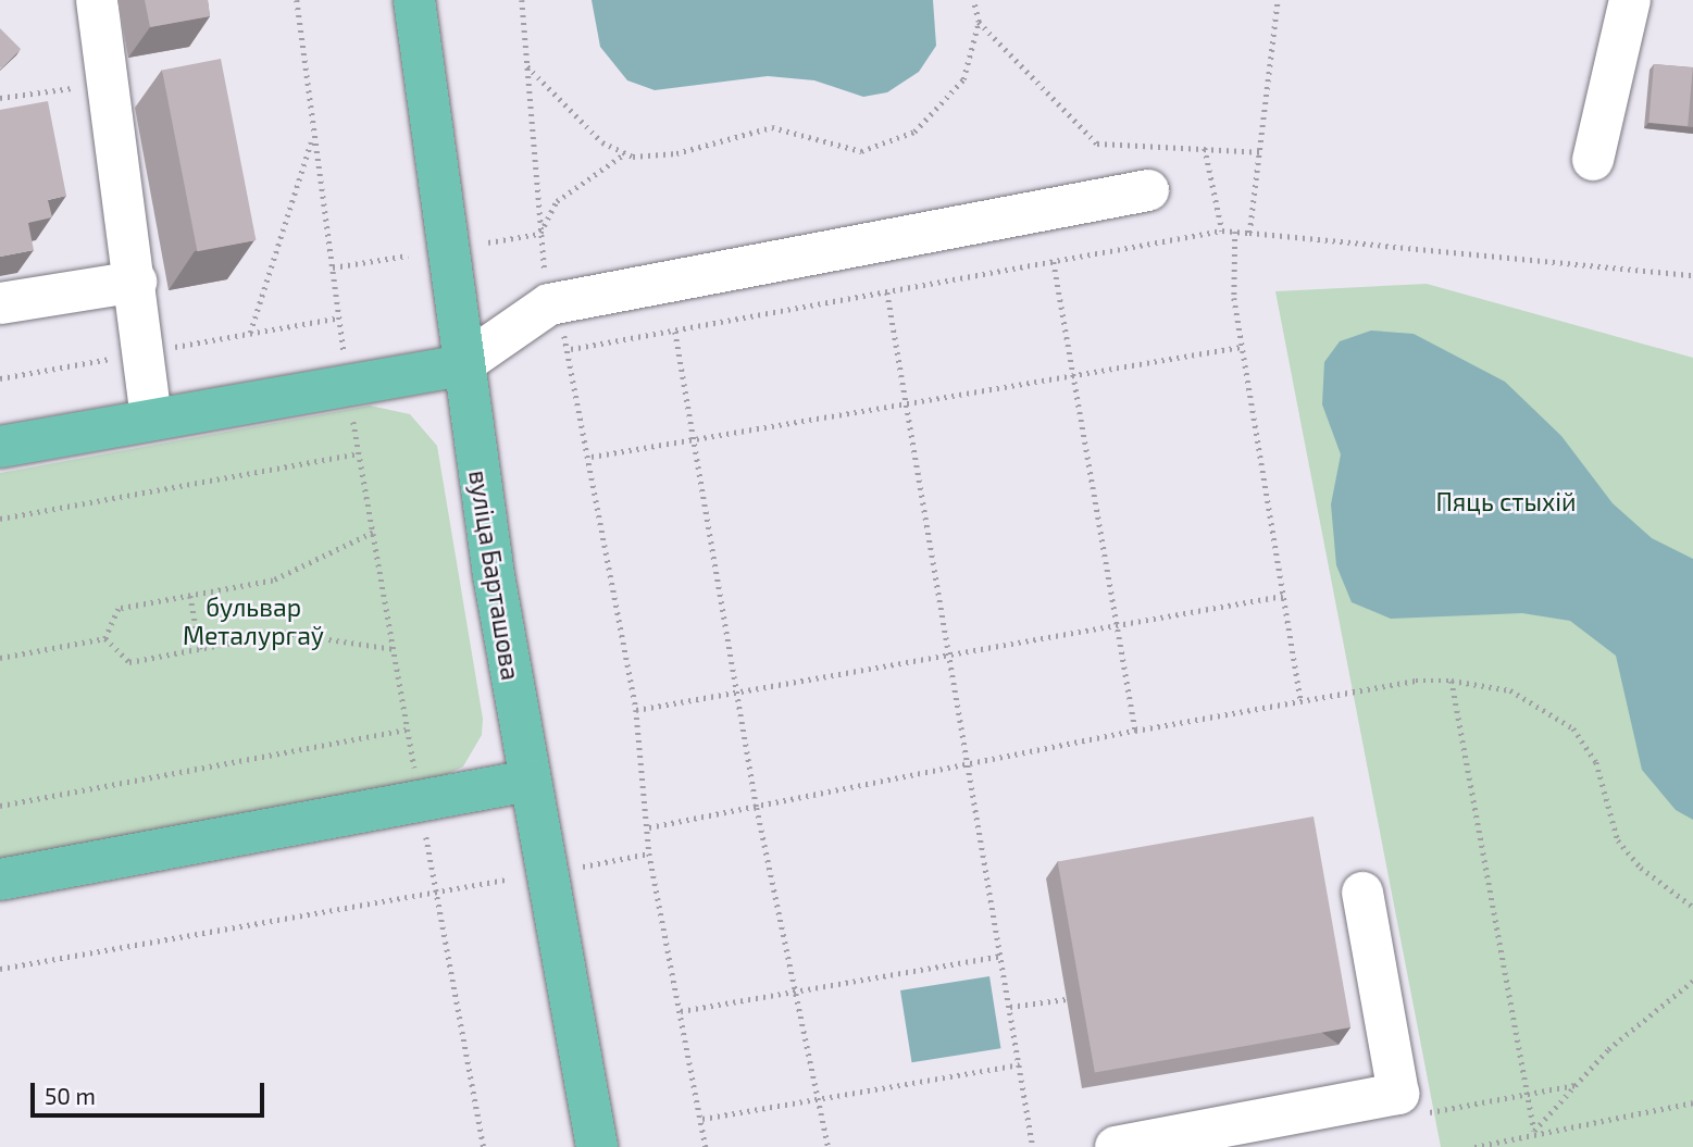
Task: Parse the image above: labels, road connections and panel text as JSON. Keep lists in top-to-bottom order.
{
  "streets": {
    "main road": ["вуліца Барташова"]
  },
  "parks": ["Пяць стыхій", "бульвар Металургаў"],
  "scale_bar": "50 m"
}
